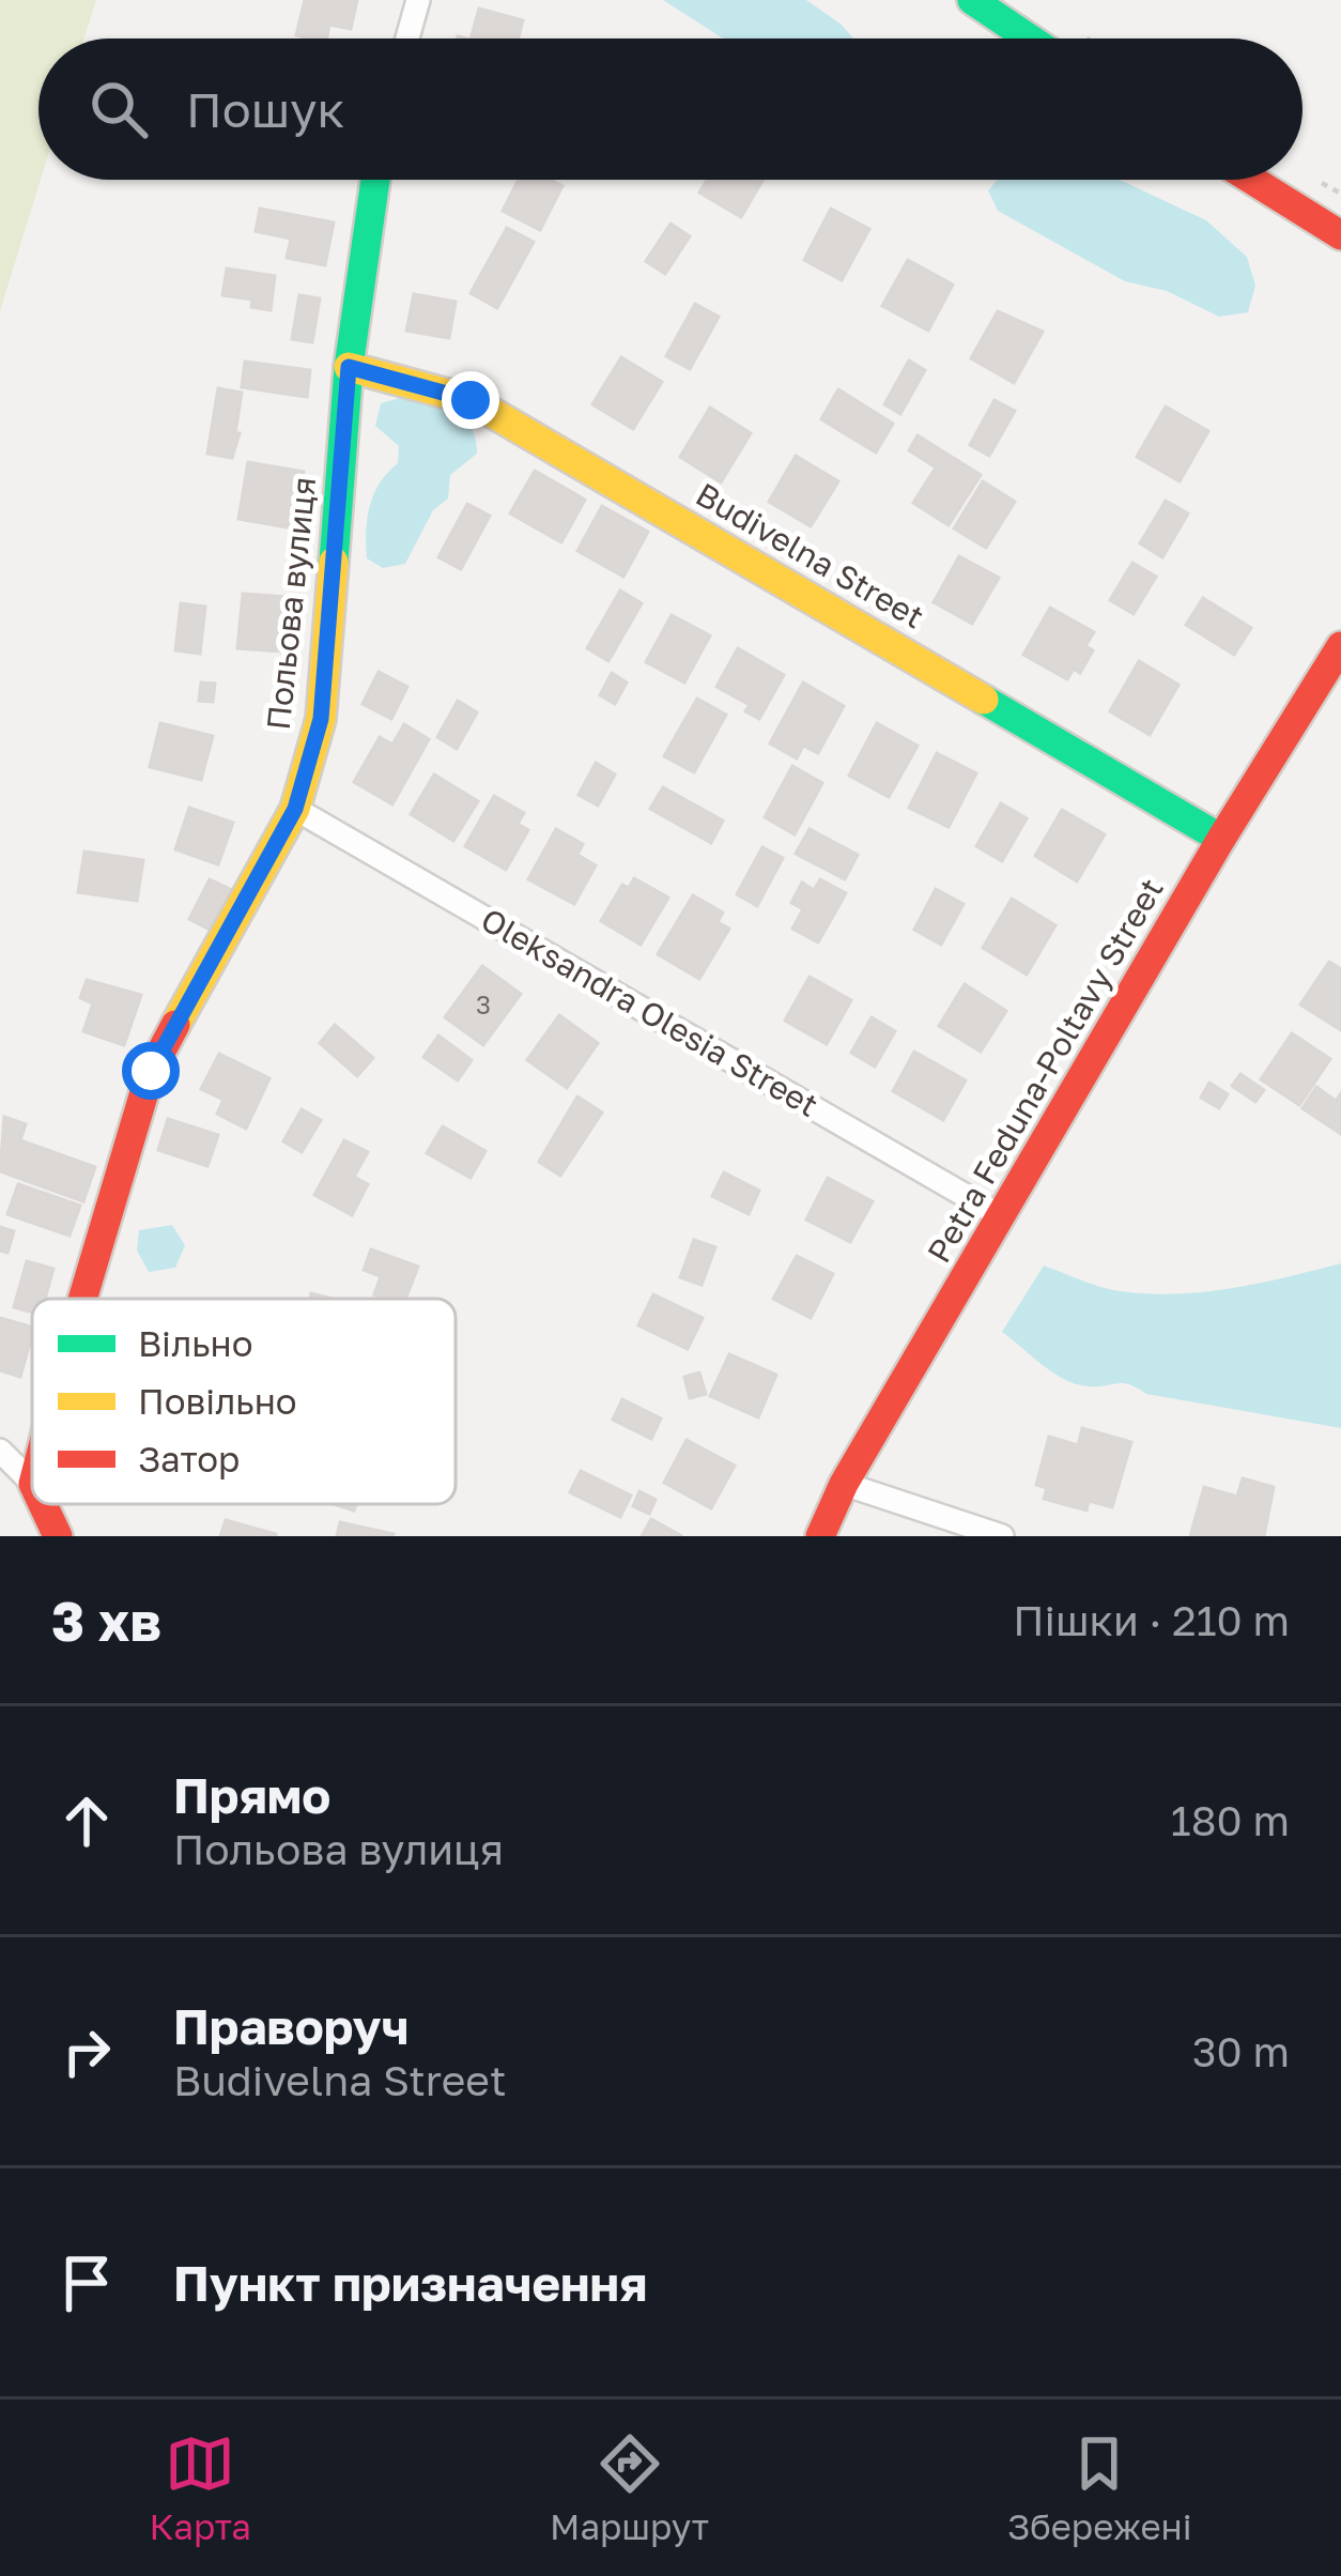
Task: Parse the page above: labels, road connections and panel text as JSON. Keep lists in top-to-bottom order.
{
  "streets": {
    "street": [
      "Budivelna Street",
      "Польова вулиця",
      "Oleksandra Olesia Street",
      "Petra Feduna-Poltavy Street"
    ]
  },
  "crossings": [
    ["Budivelna Street", "Польова вулиця"],
    ["Budivelna Street", "Petra Feduna-Poltavy Street"],
    ["Польова вулиця", "Oleksandra Olesia Street"],
    ["Oleksandra Olesia Street", "Petra Feduna-Poltavy Street"]
  ],
  "house_numbers": ["3"],
  "legend": ["Вільно", "Повільно", "Затор"],
  "page": {
    "search": "Пошук",
    "heading": ["3 хв", "Пішки · 210 m"],
    "list": [
      ["Прямо", "Польова вулиця", "180 m"],
      ["Праворуч", "Budivelna Street", "30 m"],
      "Пункт призначення"
    ],
    "nav": ["Карта", "Маршрут", "Збережені"]
  }
}
